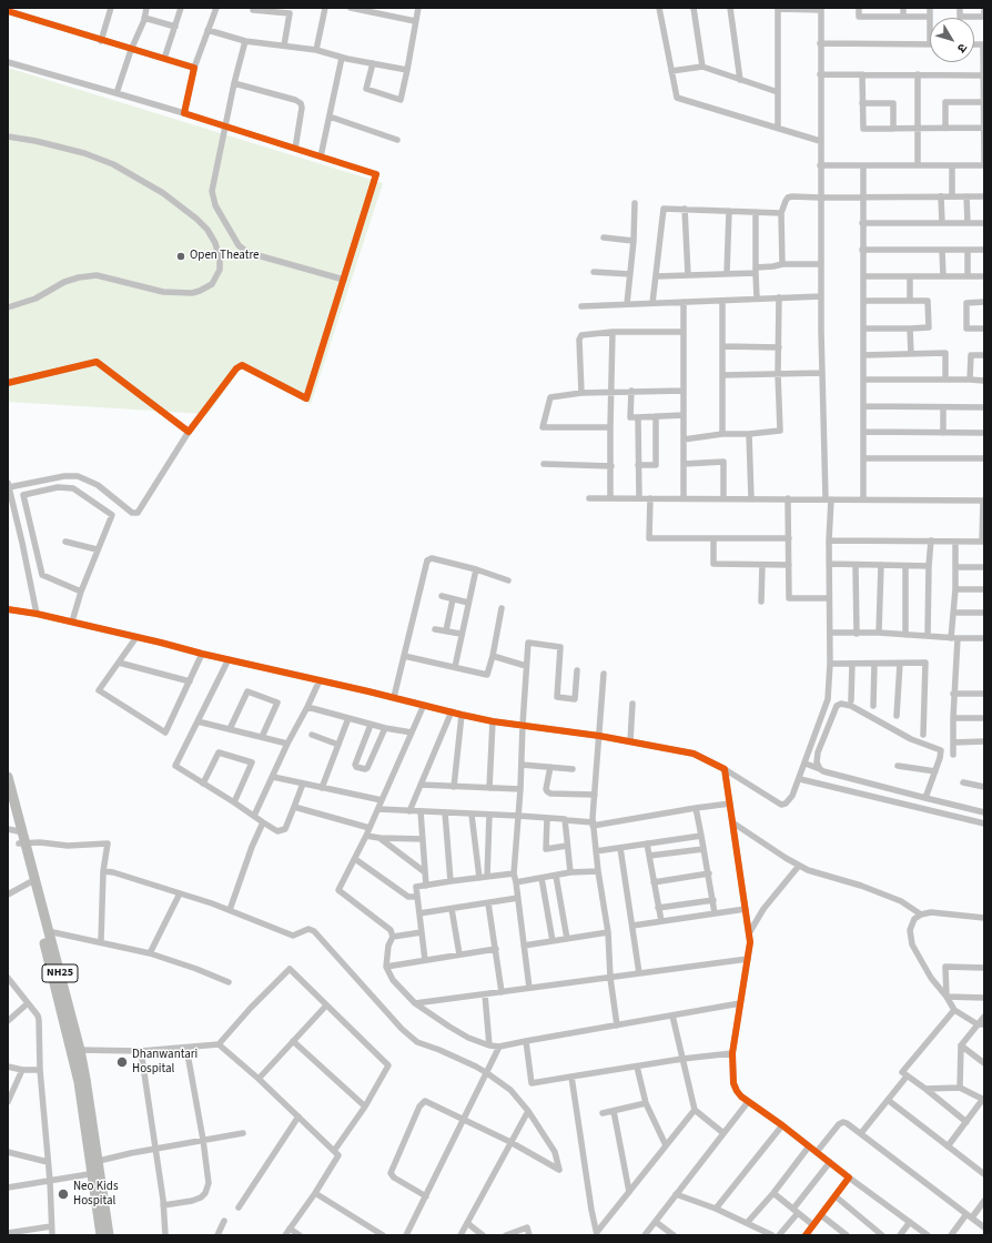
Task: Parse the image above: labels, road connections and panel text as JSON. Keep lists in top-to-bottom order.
{
  "streets": {
    "main road": ["NH25"]
  },
  "places": ["Open Theatre", "Dhanwantari Hospital", "Neo Kids Hospital"],
  "north": "bottom right"
}
